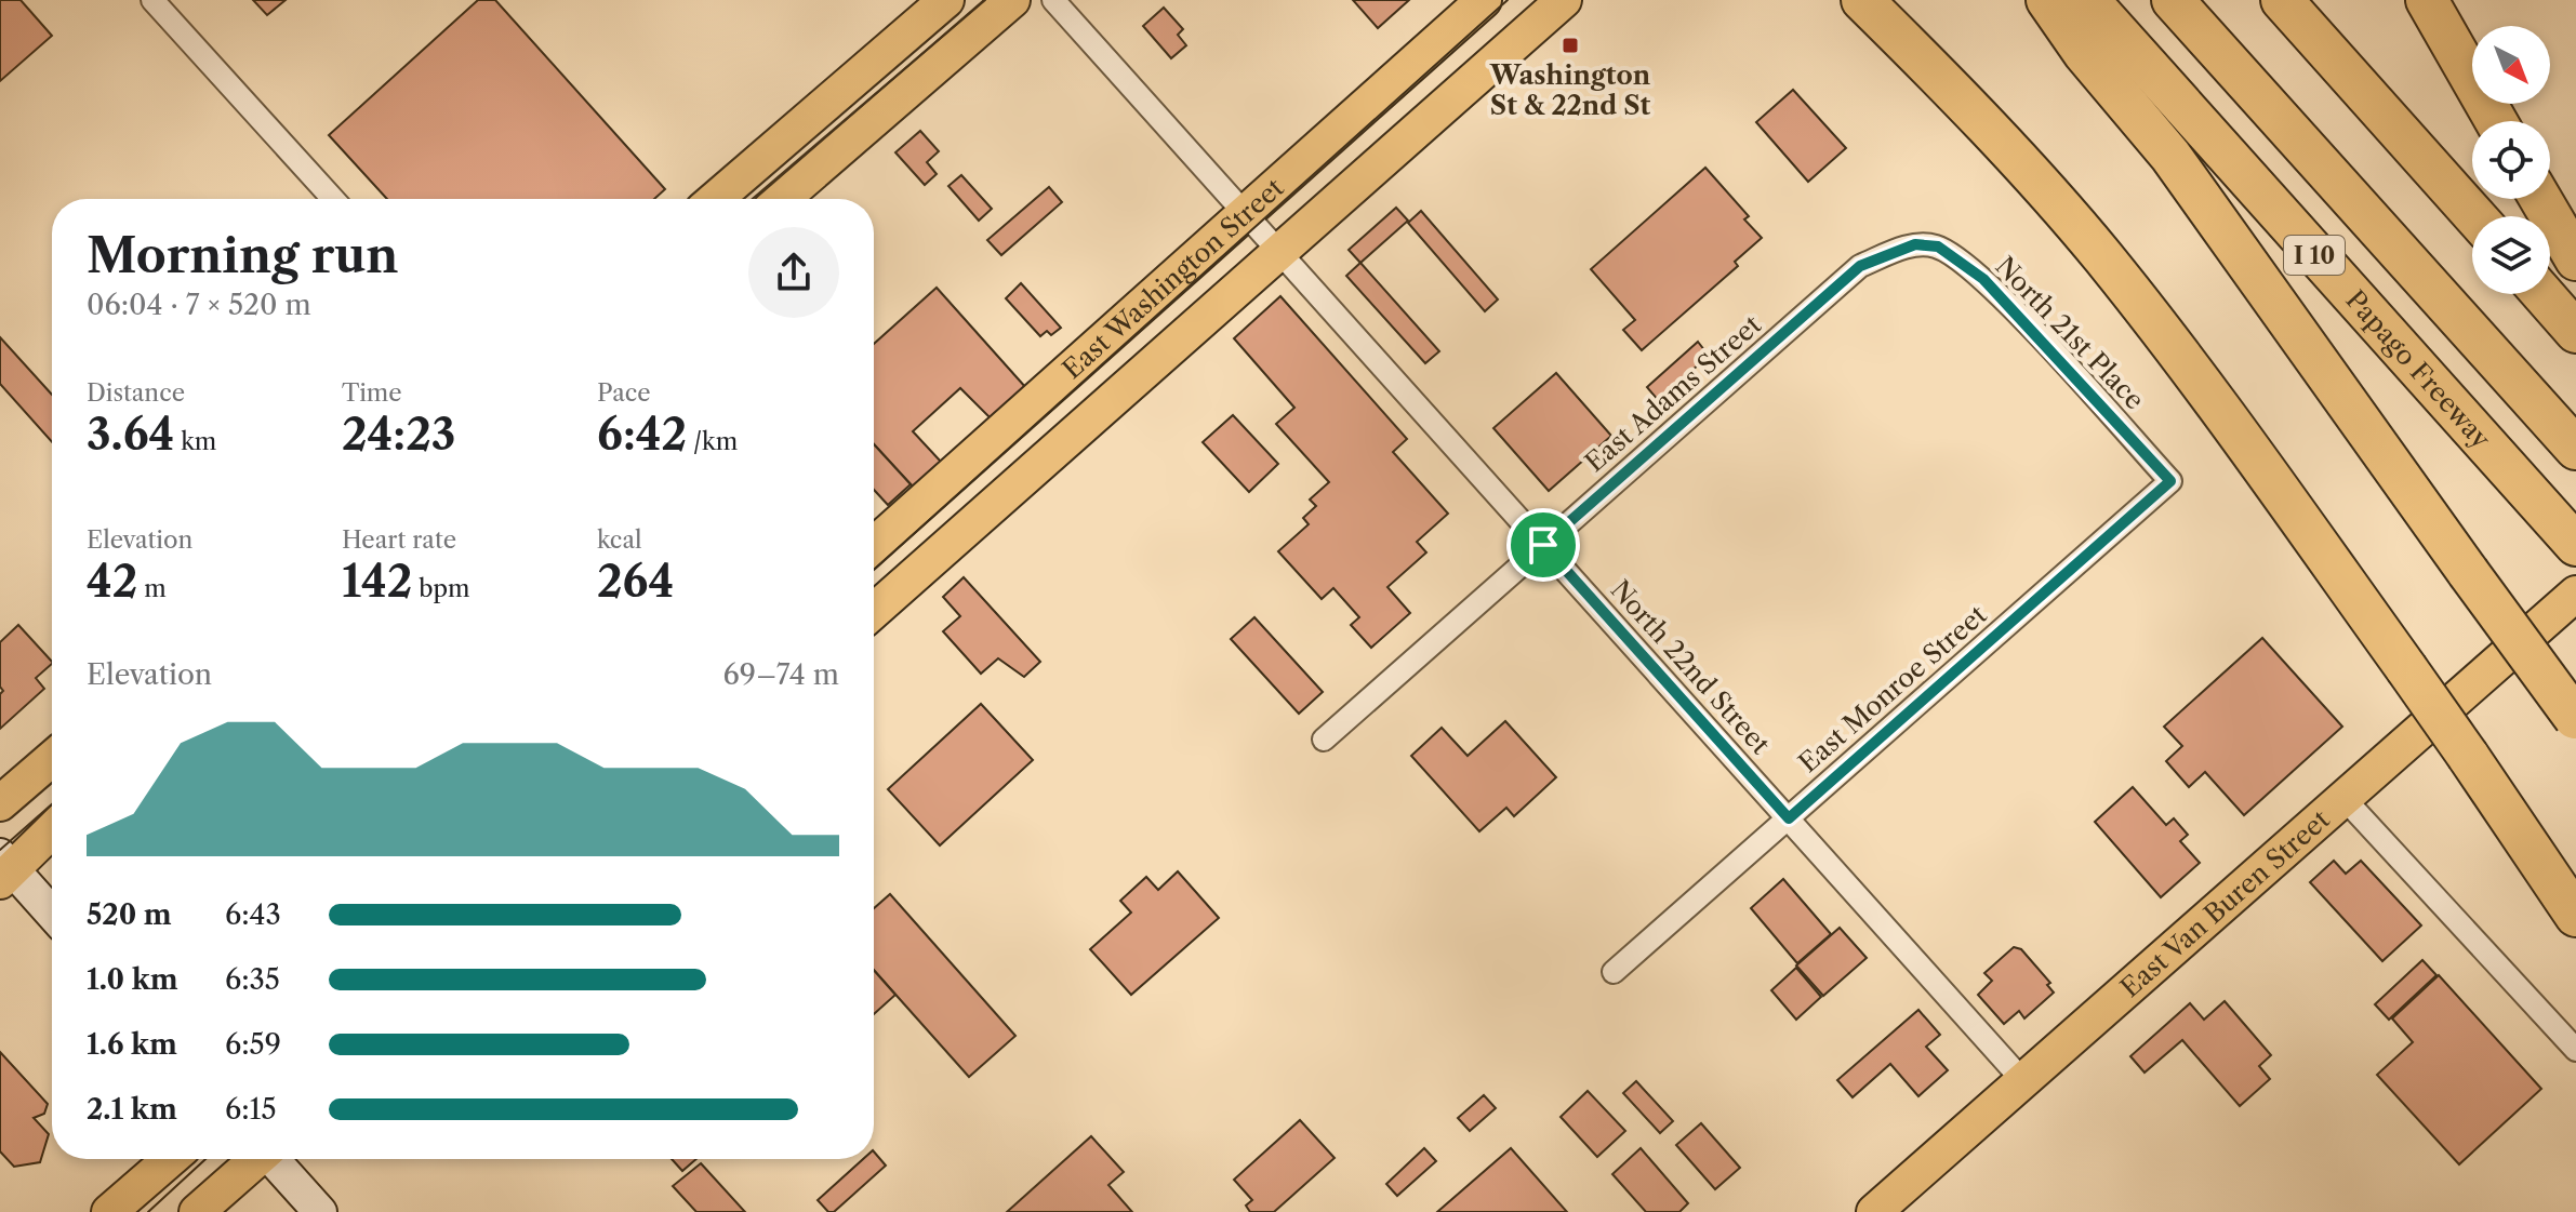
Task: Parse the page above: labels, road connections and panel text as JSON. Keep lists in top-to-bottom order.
{
  "streets": {
    "highway": ["I 10", "Papago Freeway"],
    "main road": ["East Washington Street", "East Van Buren Street"],
    "street": [
      "North 21st Place",
      "East Adams Street",
      "North 22nd Street",
      "East Monroe Street"
    ]
  },
  "crossings": [
    ["East Washington Street", "North 22nd Street"],
    ["North 21st Place", "East Adams Street"],
    ["North 21st Place", "East Monroe Street"],
    ["East Adams Street", "North 22nd Street"],
    ["North 22nd Street", "East Monroe Street"],
    ["North 22nd Street", "East Van Buren Street"]
  ],
  "places": {
    "transit": ["Washington St & 22nd St"]
  },
  "north": "bottom right",
  "page": {
    "heading": ["Morning run", "06:04 · 7 × 520 m"],
    "stats": [
      ["Distance", "3.64 km"],
      ["Time", "24:23"],
      ["Pace", "6:42 /km"],
      ["Elevation", "42 m"],
      ["Heart rate", "142 bpm"],
      ["kcal", "264"]
    ],
    "chart": ["Elevation", "69–74 m"],
    "list": [
      {
        "name": "520 m",
        "note": "6:43"
      },
      {
        "name": "1.0 km",
        "note": "6:35"
      },
      {
        "name": "1.6 km",
        "note": "6:59"
      },
      {
        "name": "2.1 km",
        "note": "6:15"
      }
    ]
  }
}
